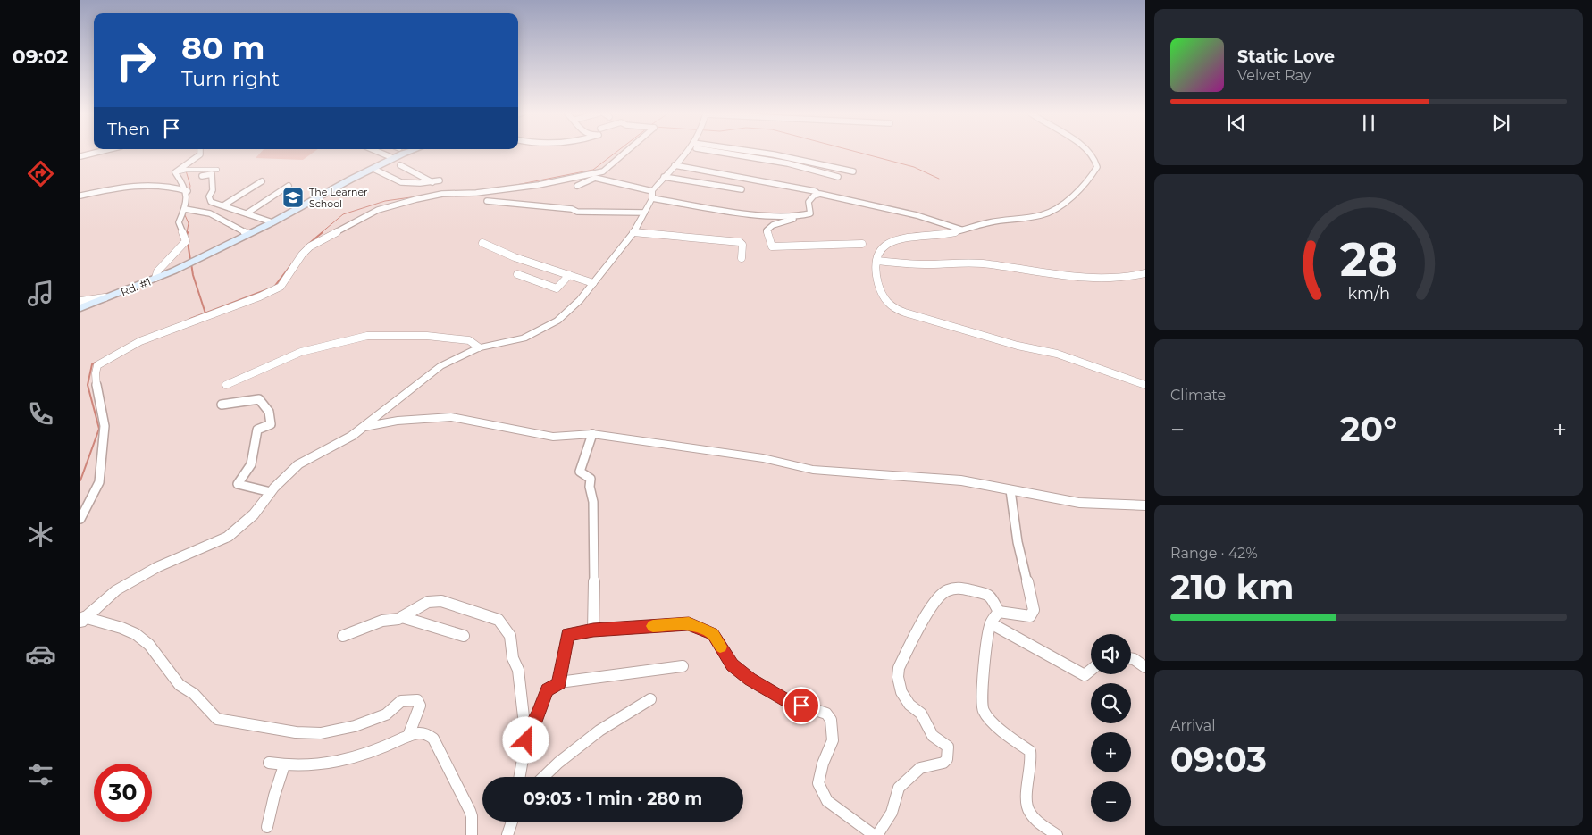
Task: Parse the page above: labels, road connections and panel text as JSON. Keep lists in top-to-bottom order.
{
  "streets": {
    "main road": ["Rd. #1"]
  },
  "places": {
    "school or university": ["The Learner School"]
  },
  "page": {
    "tabs": "09:02",
    "turn": ["80 m", "Turn right"],
    "song": ["Static Love", "Velvet Ray"],
    "then": "Then",
    "tile": [
      "Climate",
      ["Range · 42%", "210 km"],
      ["Arrival", "09:03"]
    ],
    "heat": ["−", "20°", "+"],
    "map_buttons": ["+", "−"],
    "limit": "30",
    "trip": "09:03 · 1 min · 280 m",
    "gauge": ["28", "km/h"]
  }
}
